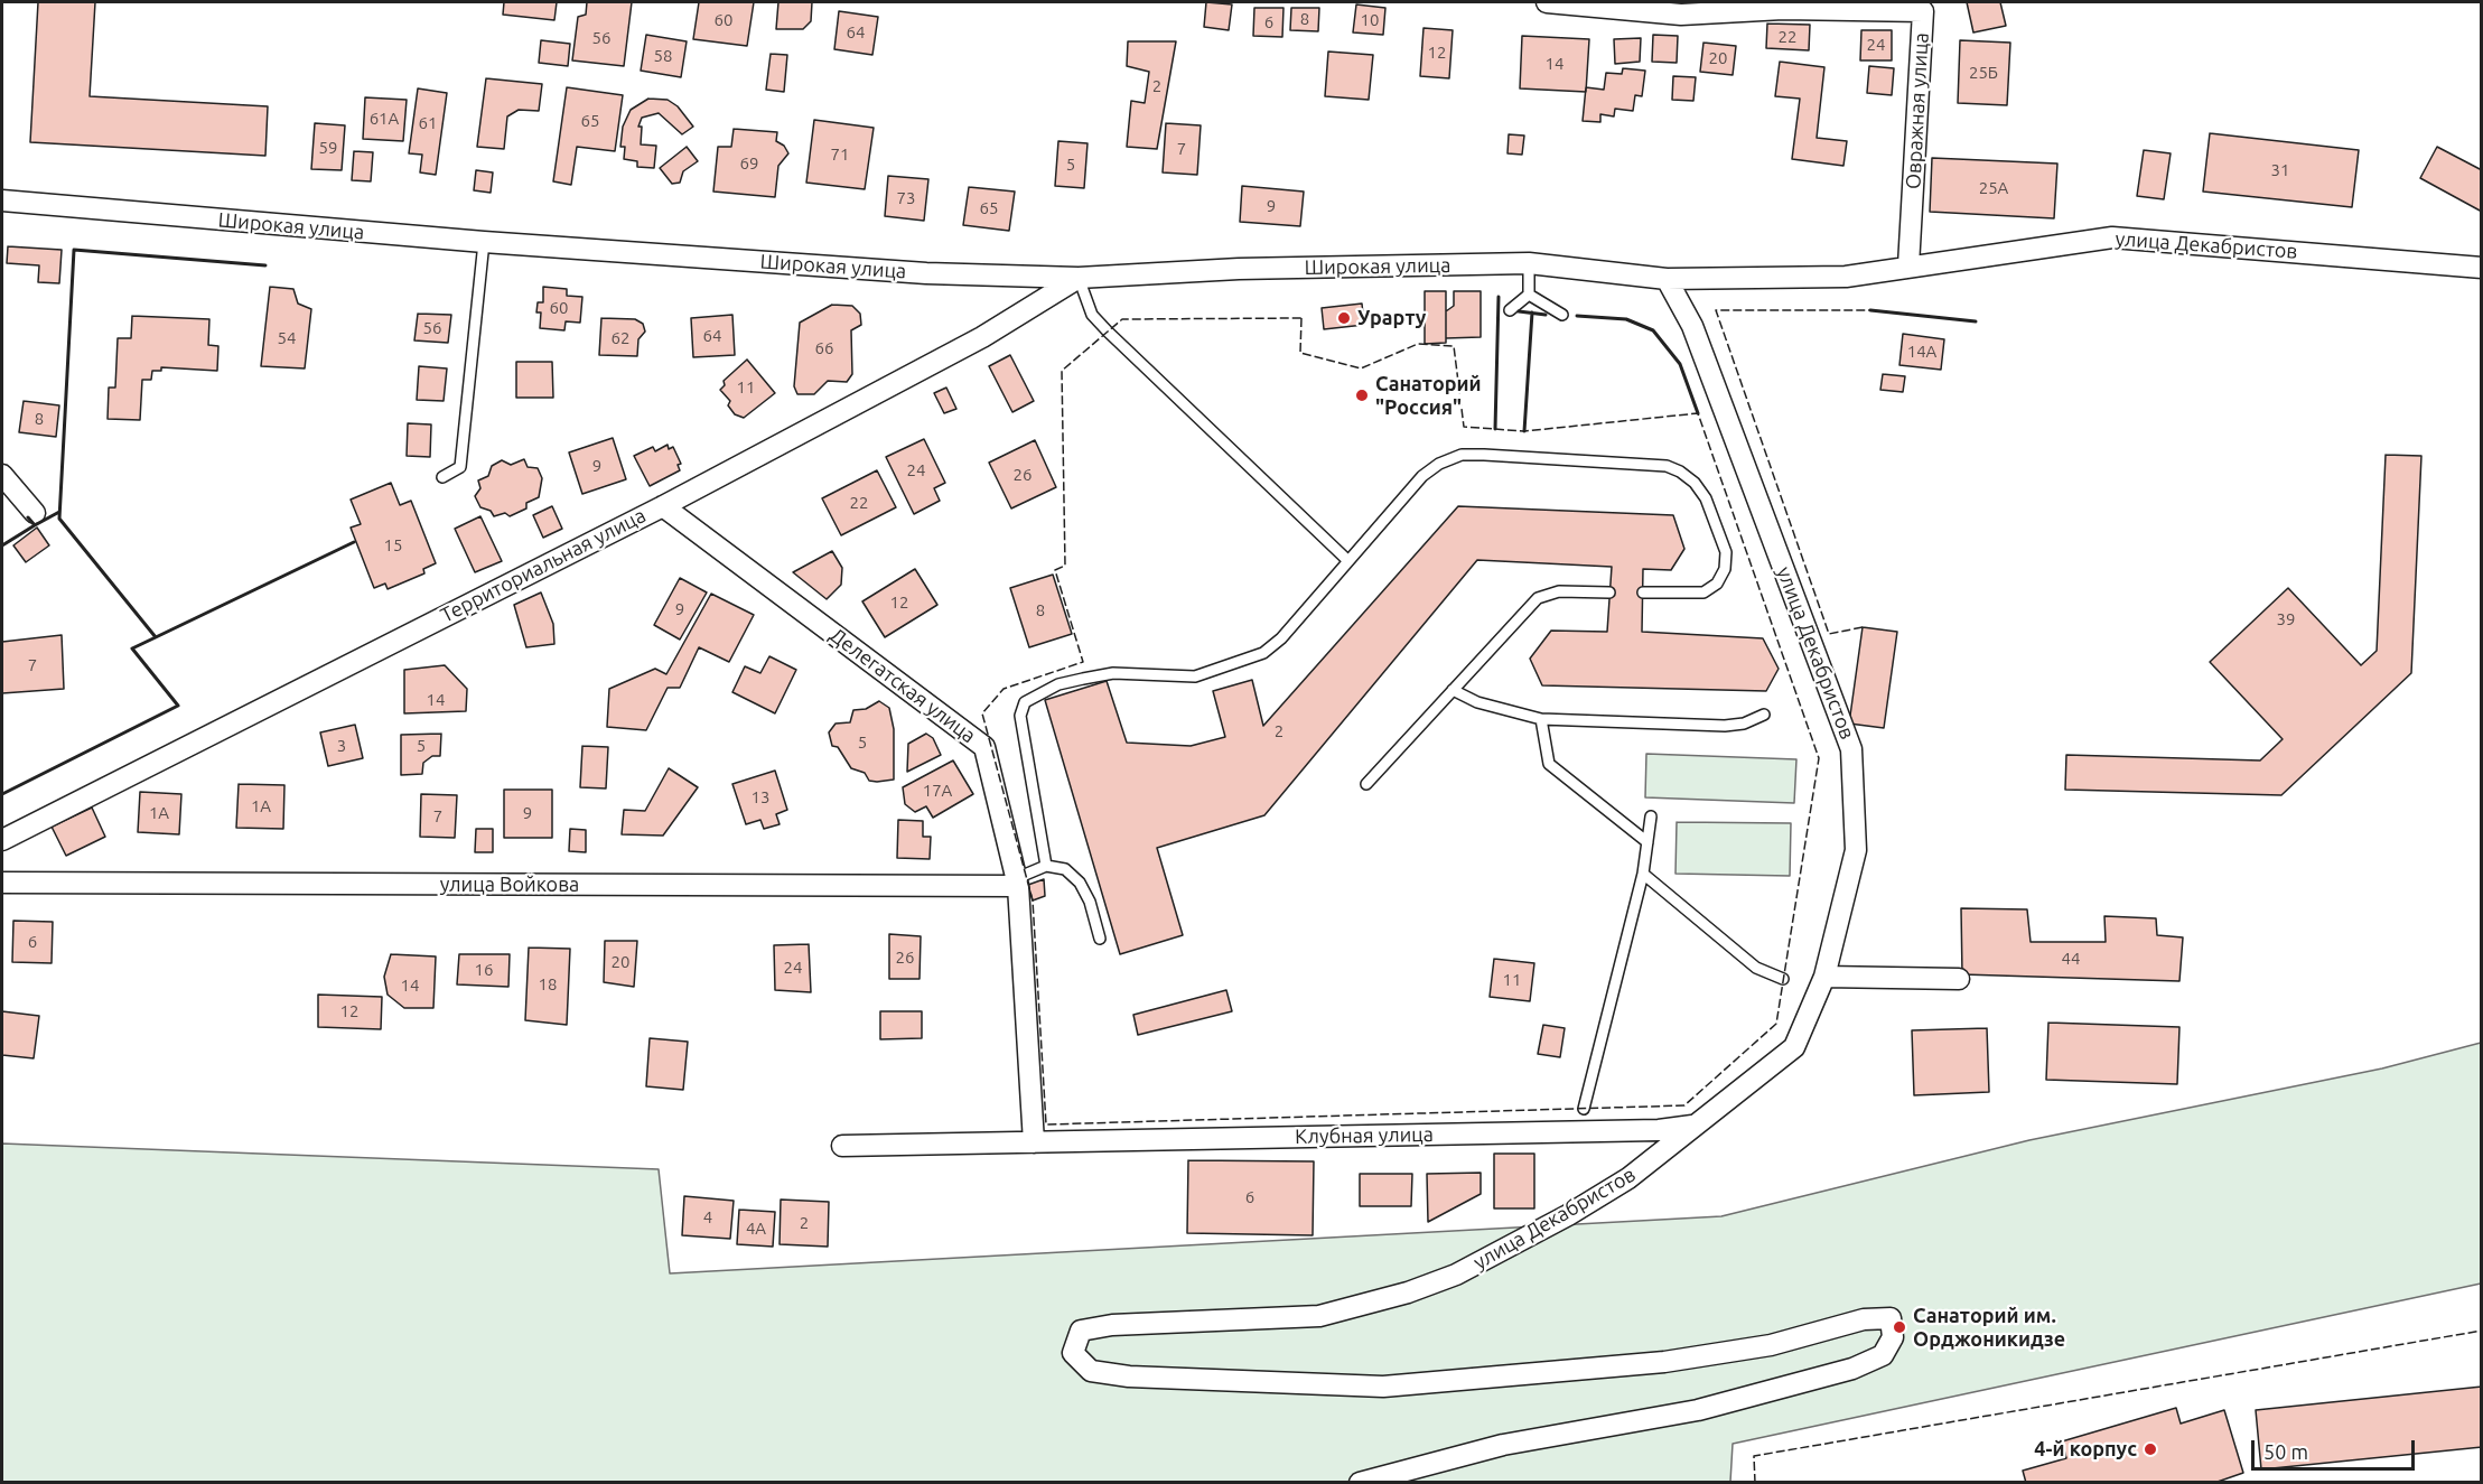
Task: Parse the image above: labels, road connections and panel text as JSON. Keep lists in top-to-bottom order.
{
  "streets": {
    "street": [
      "Овражная улица",
      "Широкая улица",
      "улица Декабристов",
      "Территориальная улица",
      "Делегатская улица",
      "улица Войкова",
      "Клубная улица"
    ]
  },
  "crossings": [
    ["Овражная улица", "улица Декабристов"],
    ["Широкая улица", "улица Декабристов"],
    ["Широкая улица", "Территориальная улица"],
    ["улица Декабристов", "Клубная улица"],
    ["Территориальная улица", "Делегатская улица"],
    ["Делегатская улица", "улица Войкова"],
    ["Делегатская улица", "Клубная улица"]
  ],
  "places": [
    "Урарту",
    "Санаторий \"Россия\"",
    "Санаторий им. Орджоникидзе",
    "4-й корпус"
  ],
  "house_numbers": [
    "8",
    "60",
    "10",
    "6",
    "64",
    "22",
    "56",
    "24",
    "12",
    "58",
    "20",
    "14",
    "25Б",
    "2",
    "61А",
    "65",
    "61",
    "59",
    "7",
    "71",
    "69",
    "5",
    "31",
    "25А",
    "73",
    "9",
    "65",
    "60",
    "56",
    "64",
    "54",
    "62",
    "66",
    "14А",
    "11",
    "8",
    "9",
    "24",
    "26",
    "22",
    "15",
    "12",
    "9",
    "8",
    "39",
    "7",
    "14",
    "2",
    "5",
    "3",
    "5",
    "17А",
    "13",
    "1А",
    "1А",
    "9",
    "7",
    "6",
    "26",
    "44",
    "20",
    "24",
    "16",
    "11",
    "18",
    "14",
    "12",
    "6",
    "4",
    "2",
    "4А"
  ],
  "scale_bar": "50 m"
}
